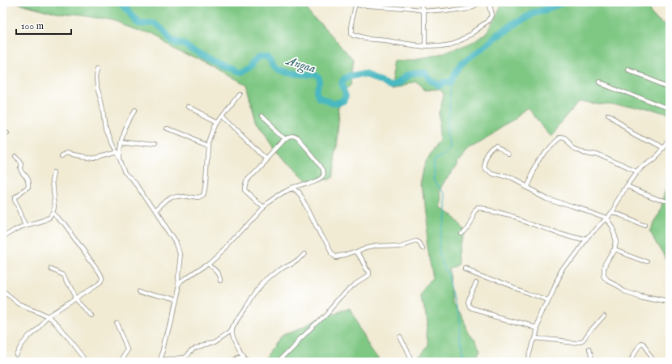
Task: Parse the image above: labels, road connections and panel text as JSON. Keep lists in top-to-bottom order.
{
  "water": ["Angaa"],
  "scale_bar": "100 m"
}
